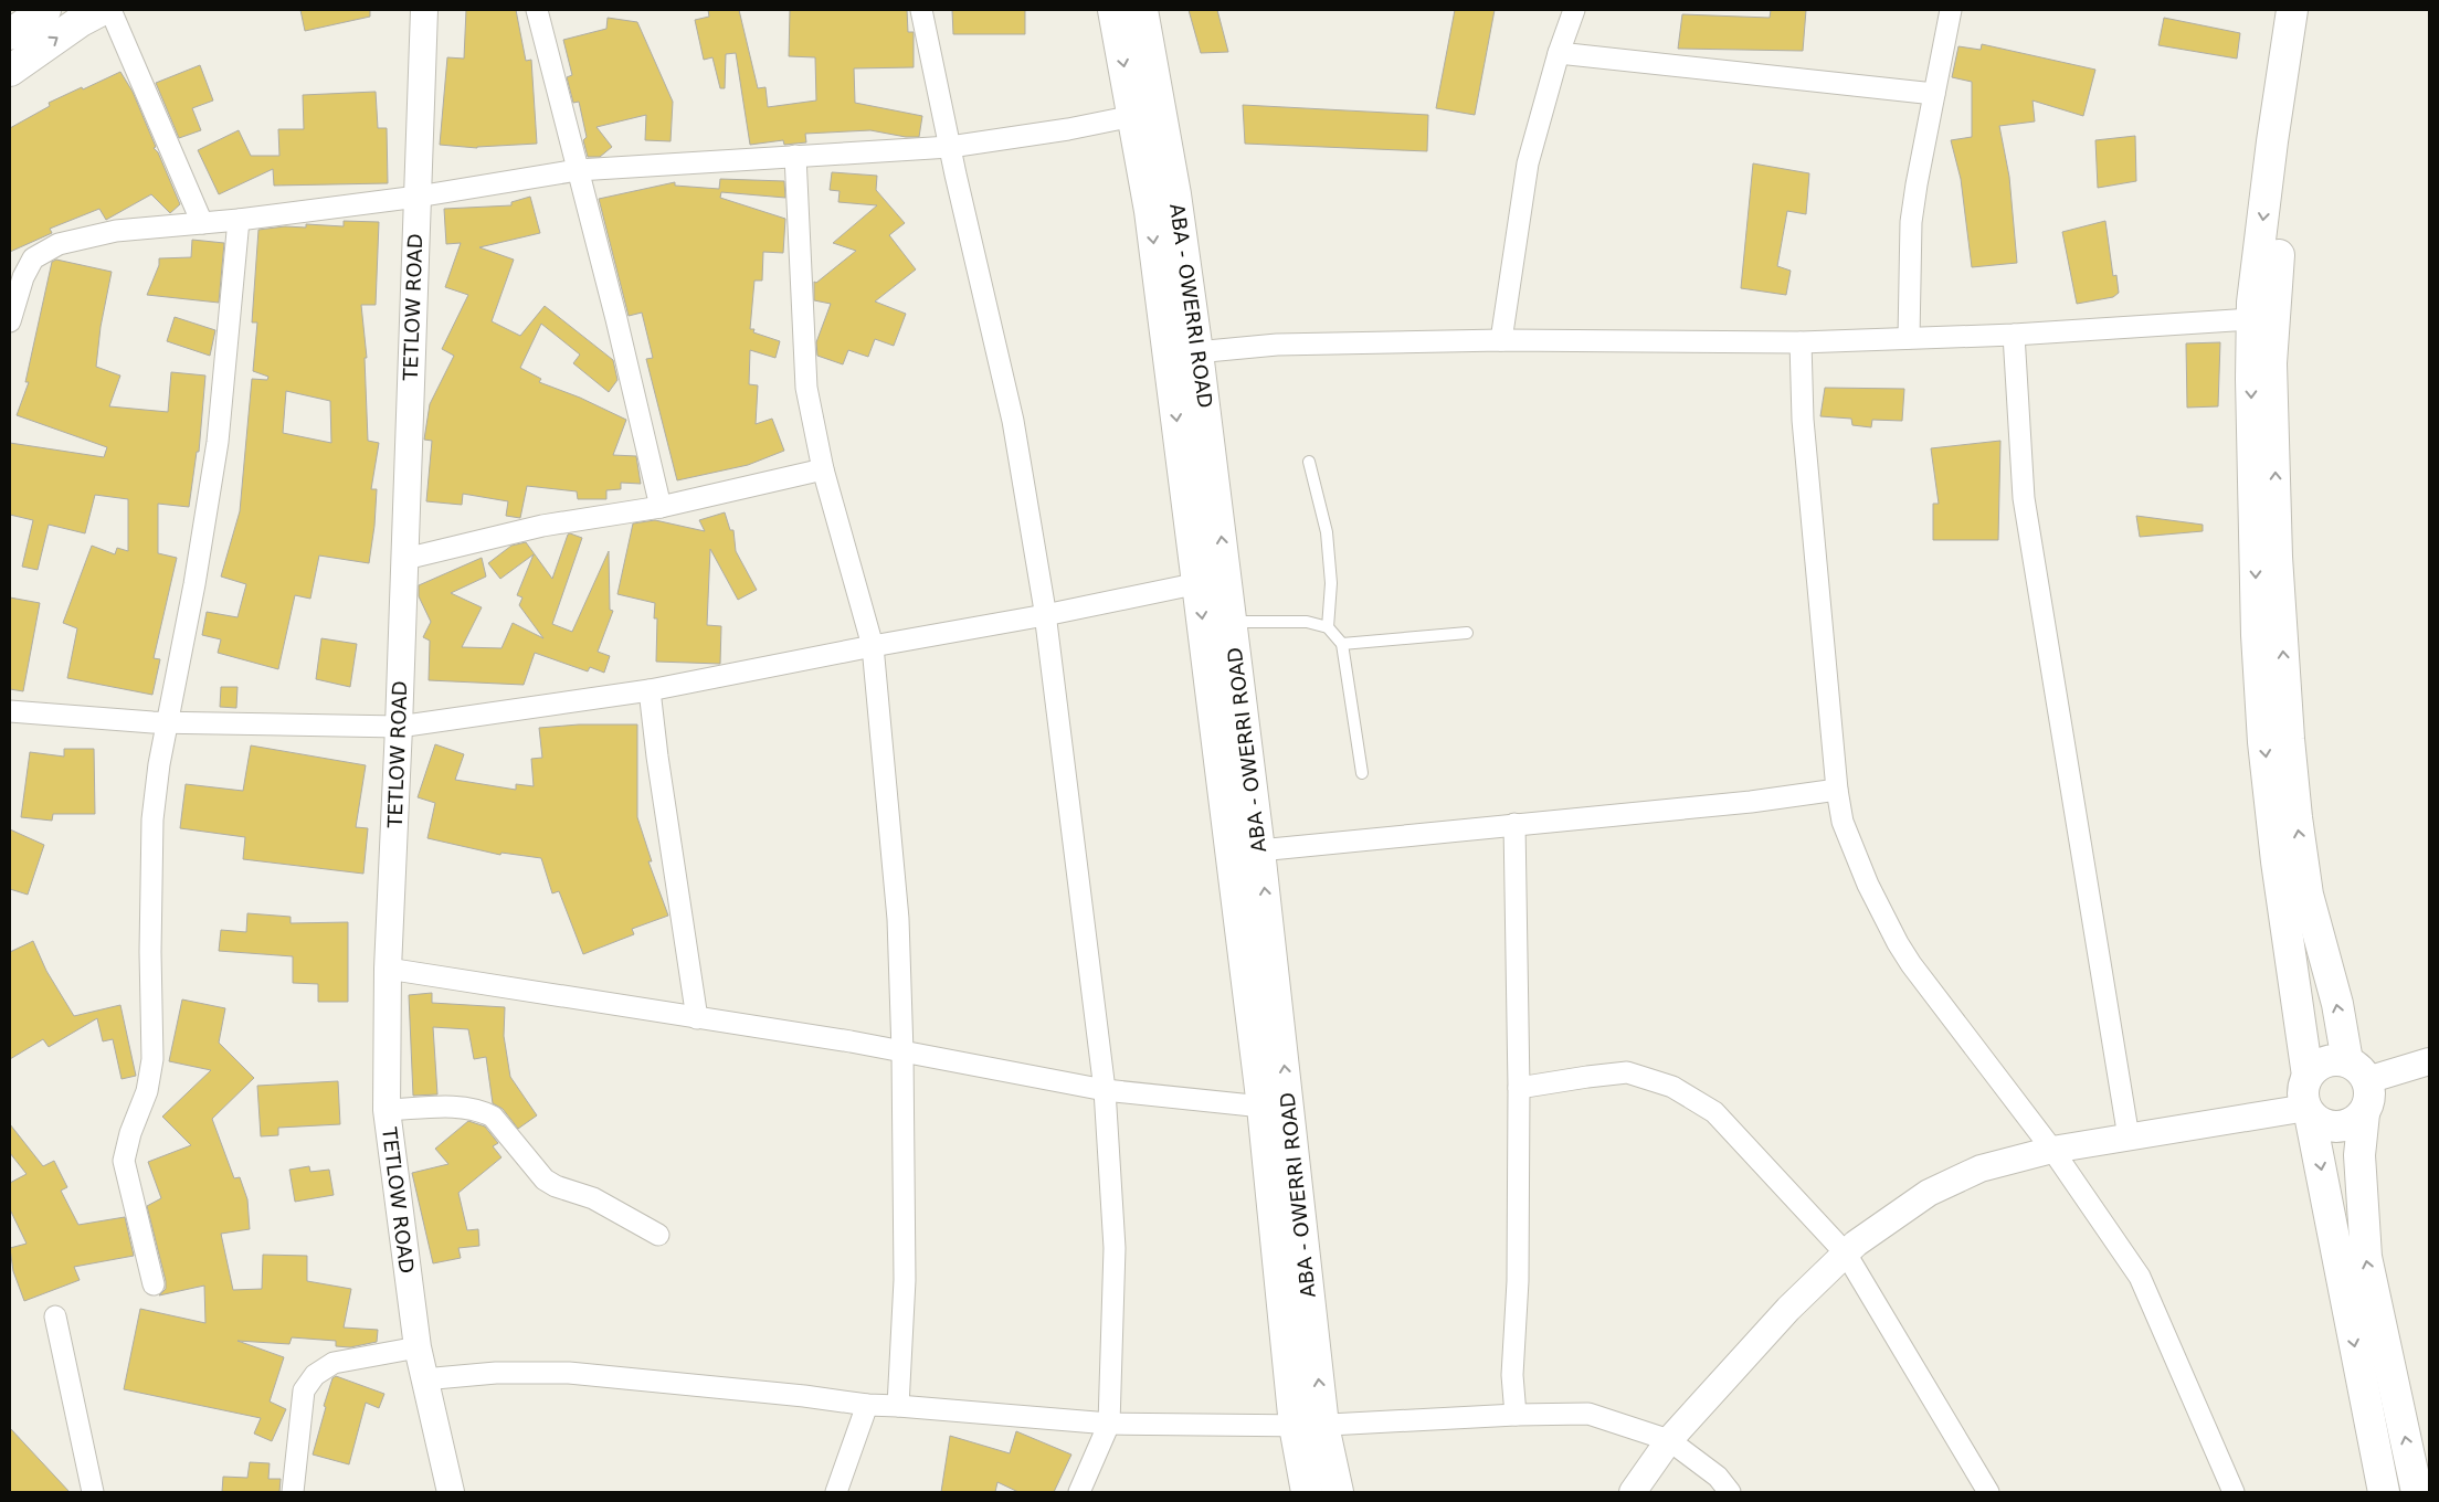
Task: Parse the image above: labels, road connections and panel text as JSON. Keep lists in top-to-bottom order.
{
  "streets": {
    "main road": ["ABA - OWERRI ROAD"],
    "street": ["TETLOW ROAD"]
  }
}
